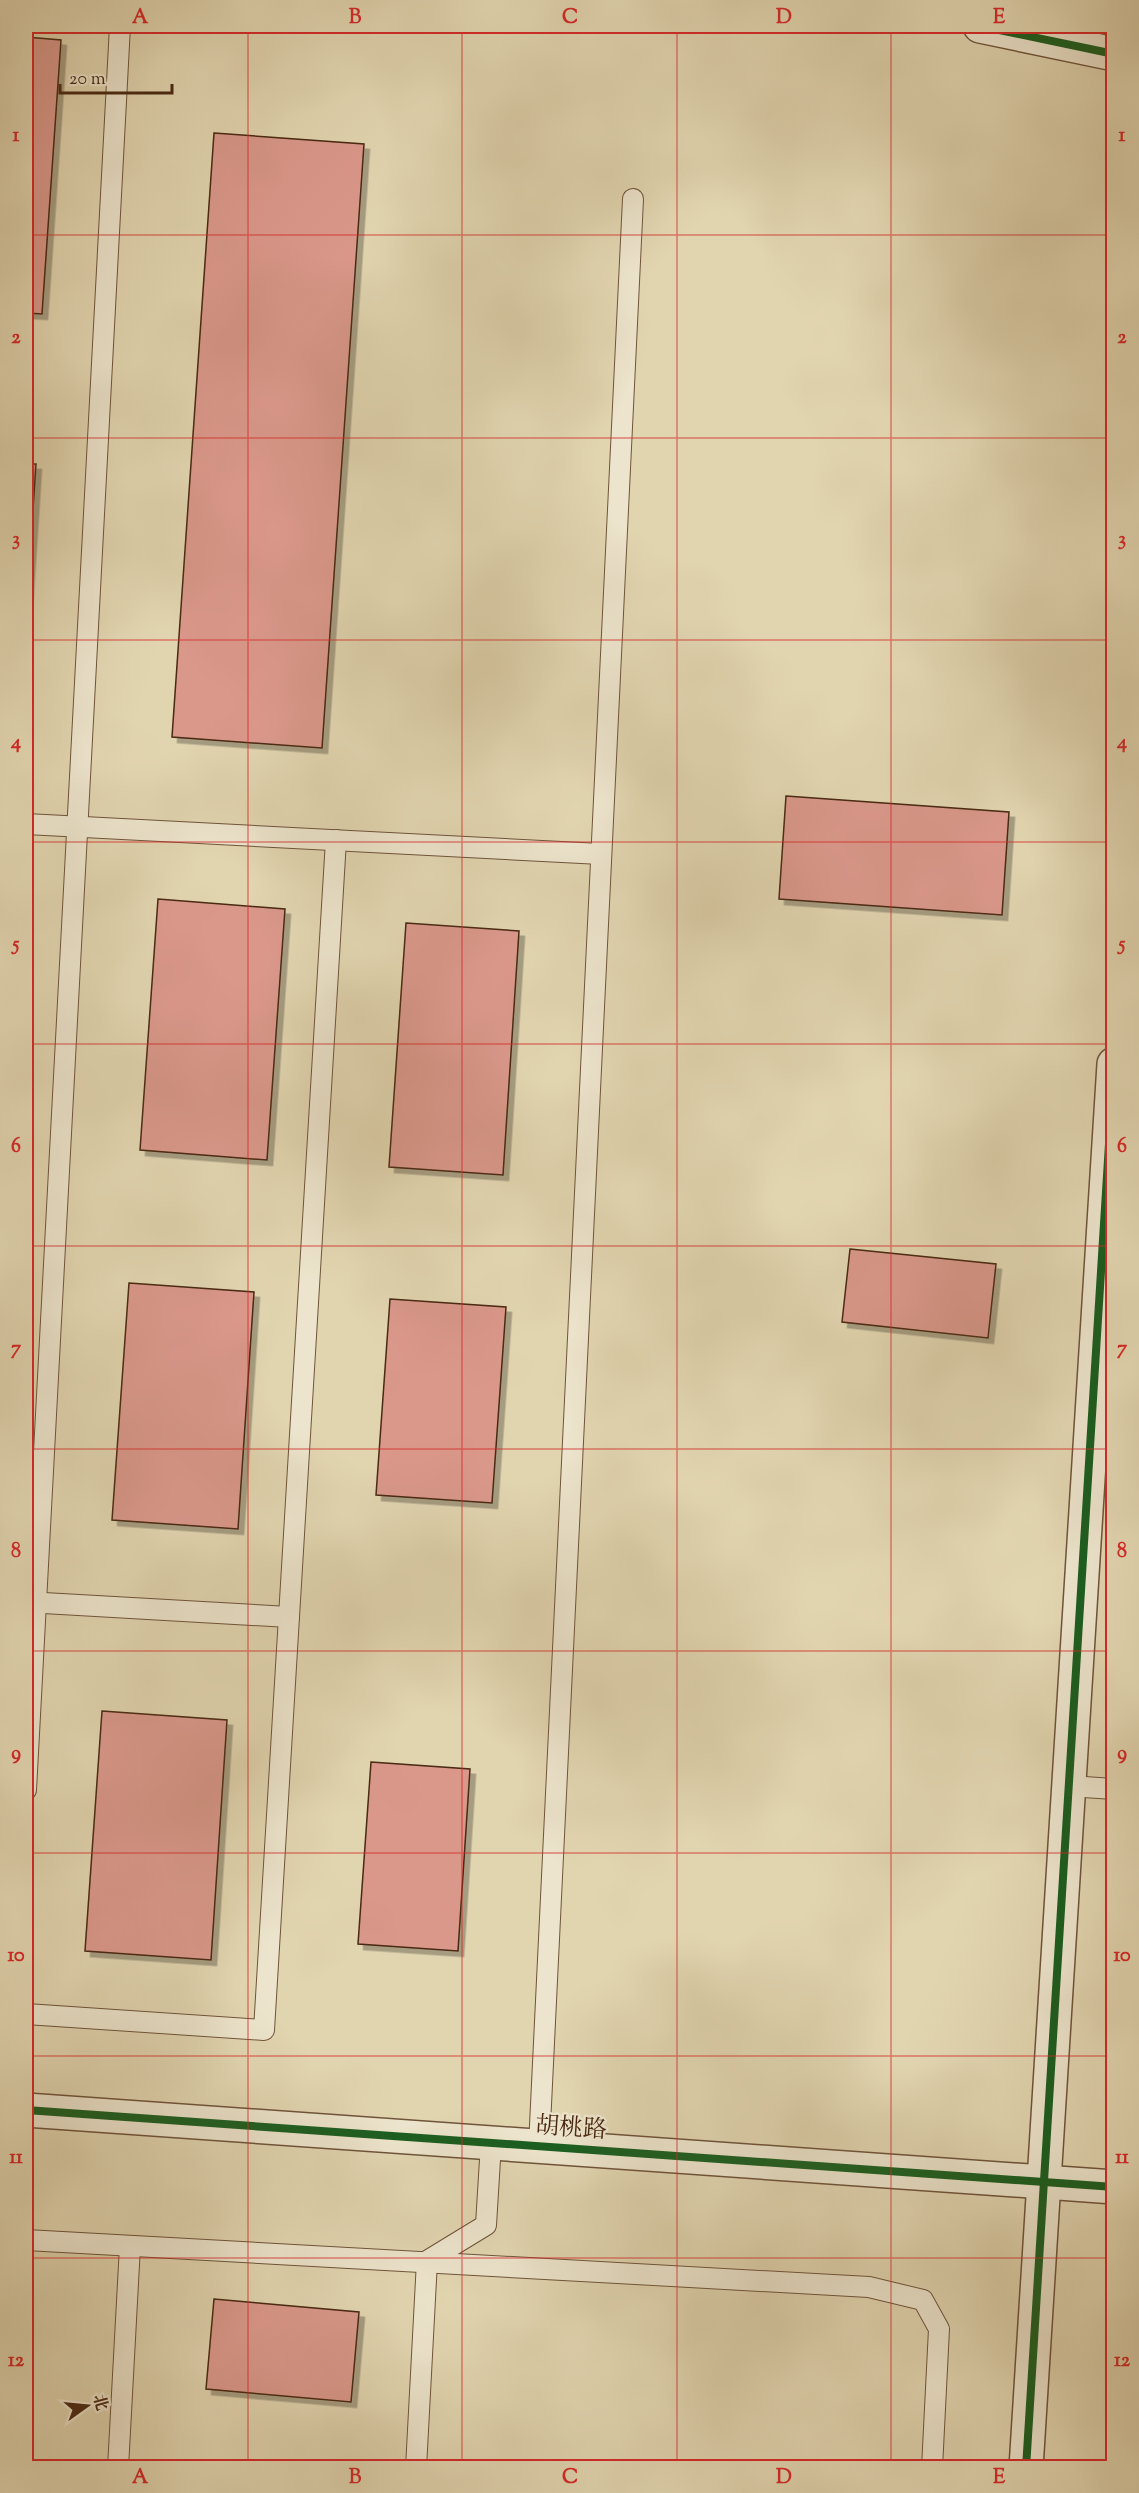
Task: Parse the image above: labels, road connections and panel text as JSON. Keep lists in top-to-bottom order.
{
  "streets": {
    "street": ["胡桃路"]
  },
  "scale_bar": "20 m",
  "north": "right",
  "grid": {
    "columns": [
      "A",
      "B",
      "C",
      "D",
      "E"
    ],
    "rows": [
      "1",
      "2",
      "3",
      "4",
      "5",
      "6",
      "7",
      "8",
      "9",
      "10",
      "11",
      "12"
    ]
  }
}
